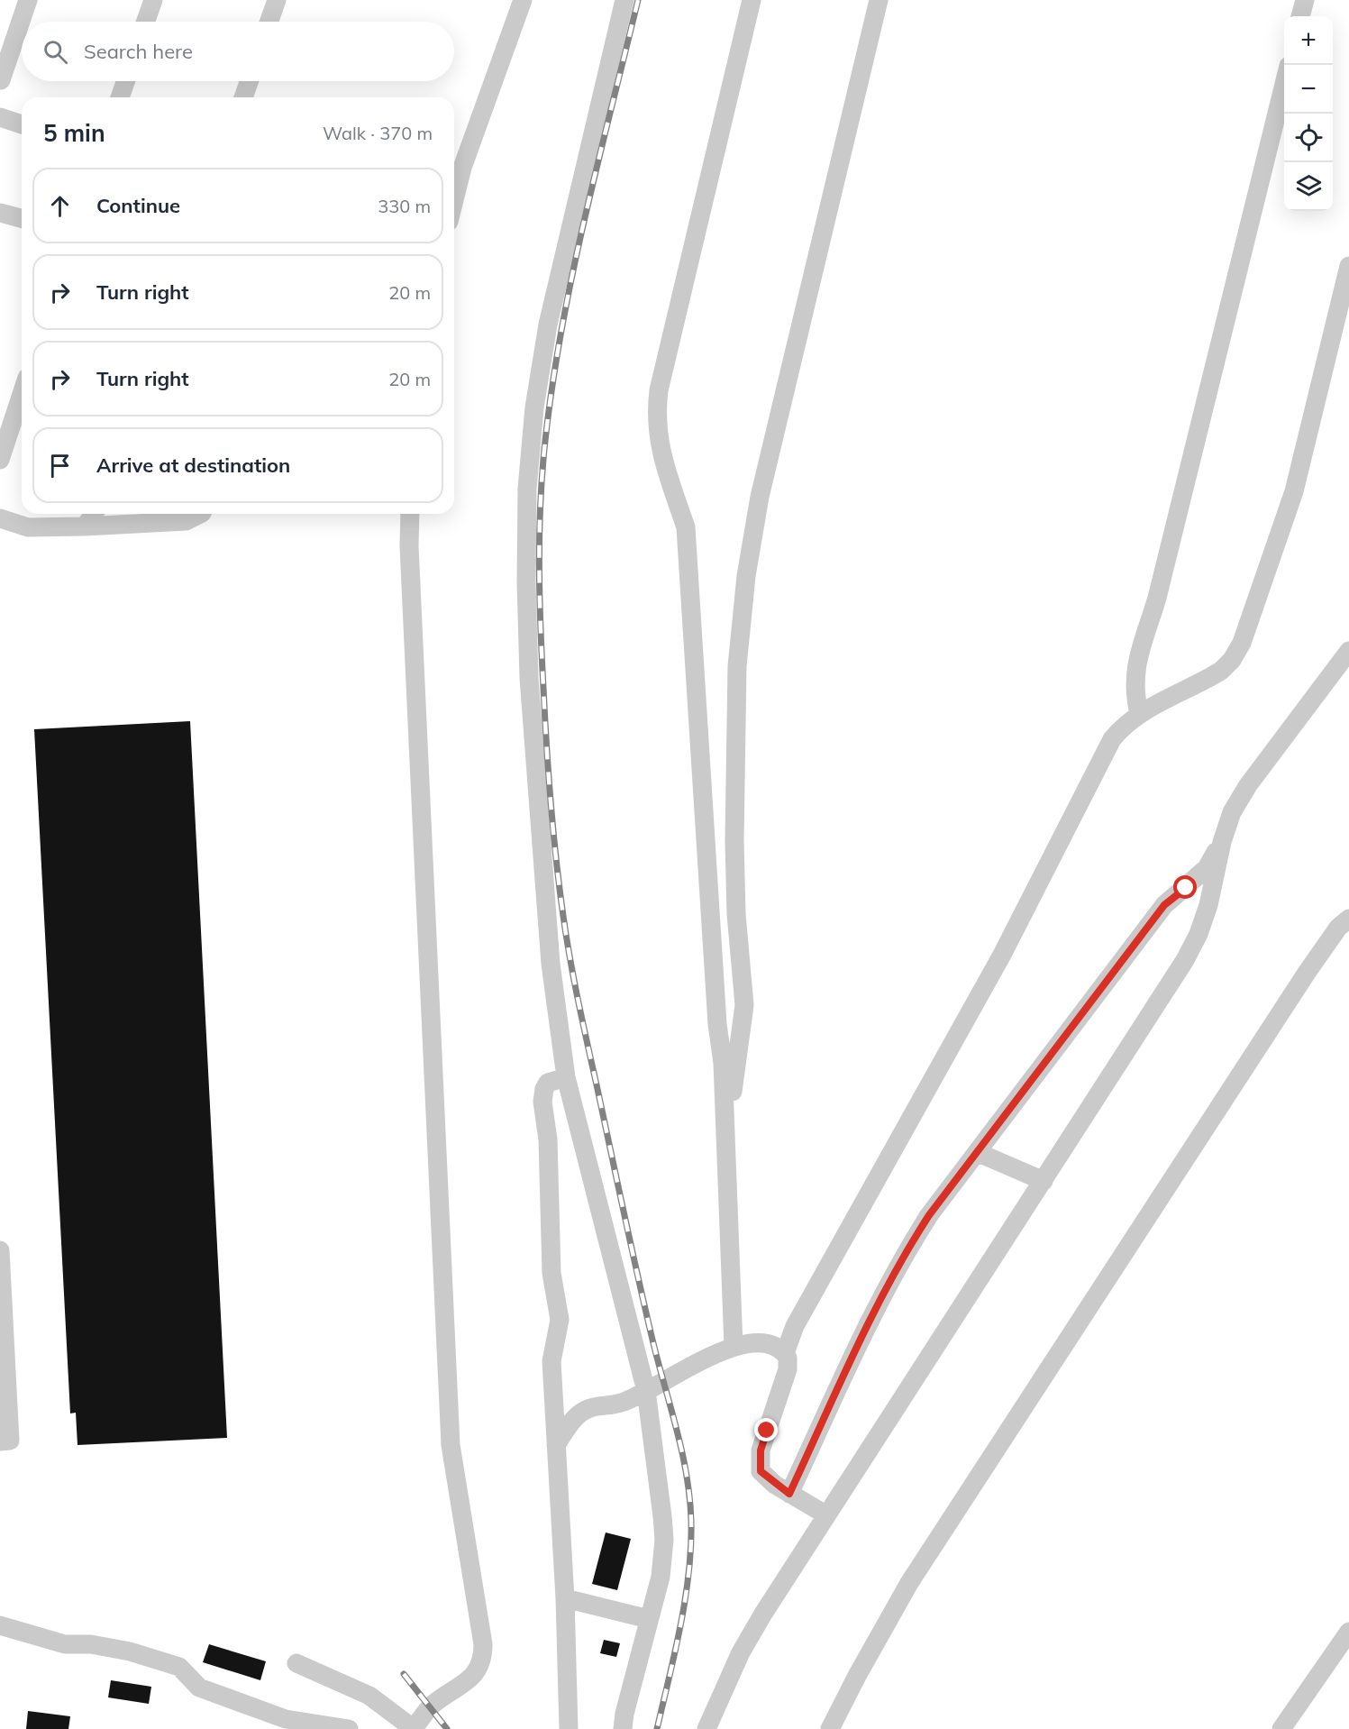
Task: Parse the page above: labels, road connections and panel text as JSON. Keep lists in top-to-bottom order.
{
  "page": {
    "map_buttons": ["+", "−"],
    "search": "Search here",
    "heading": ["5 min", "Walk · 370 m"],
    "list": [
      ["Continue", "330 m"],
      ["Turn right", "20 m"],
      ["Turn right", "20 m"],
      "Arrive at destination"
    ]
  }
}
